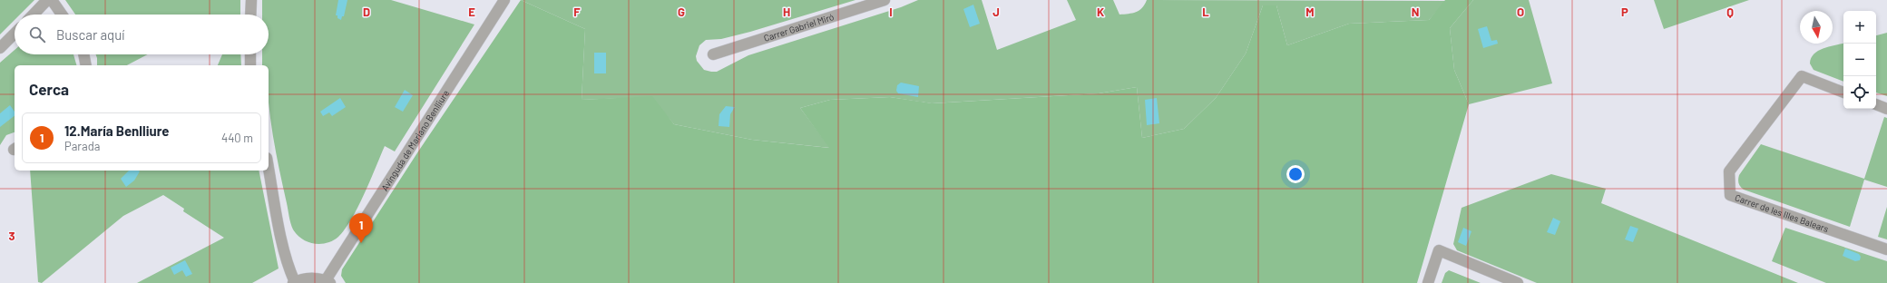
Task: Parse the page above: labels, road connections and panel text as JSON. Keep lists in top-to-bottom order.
{
  "streets": {
    "street": ["Carrer Gabriel Miró", "Avinguda de Mariano Benlliure", "Carrer de les Illes Balears"]
  },
  "north": "bottom",
  "page": {
    "map_buttons": ["+", "−"],
    "search": "Buscar aquí",
    "heading": "Cerca",
    "list": [
      {
        "mark": "1",
        "name": "12.María Benlliure",
        "note": "Parada",
        "value": "440 m"
      }
    ],
    "pins": "1"
  },
  "grid": {
    "columns": [
      "D",
      "E",
      "F",
      "G",
      "H",
      "I",
      "J",
      "K",
      "L",
      "M",
      "N",
      "O",
      "P",
      "Q"
    ],
    "rows": ["3"]
  }
}
